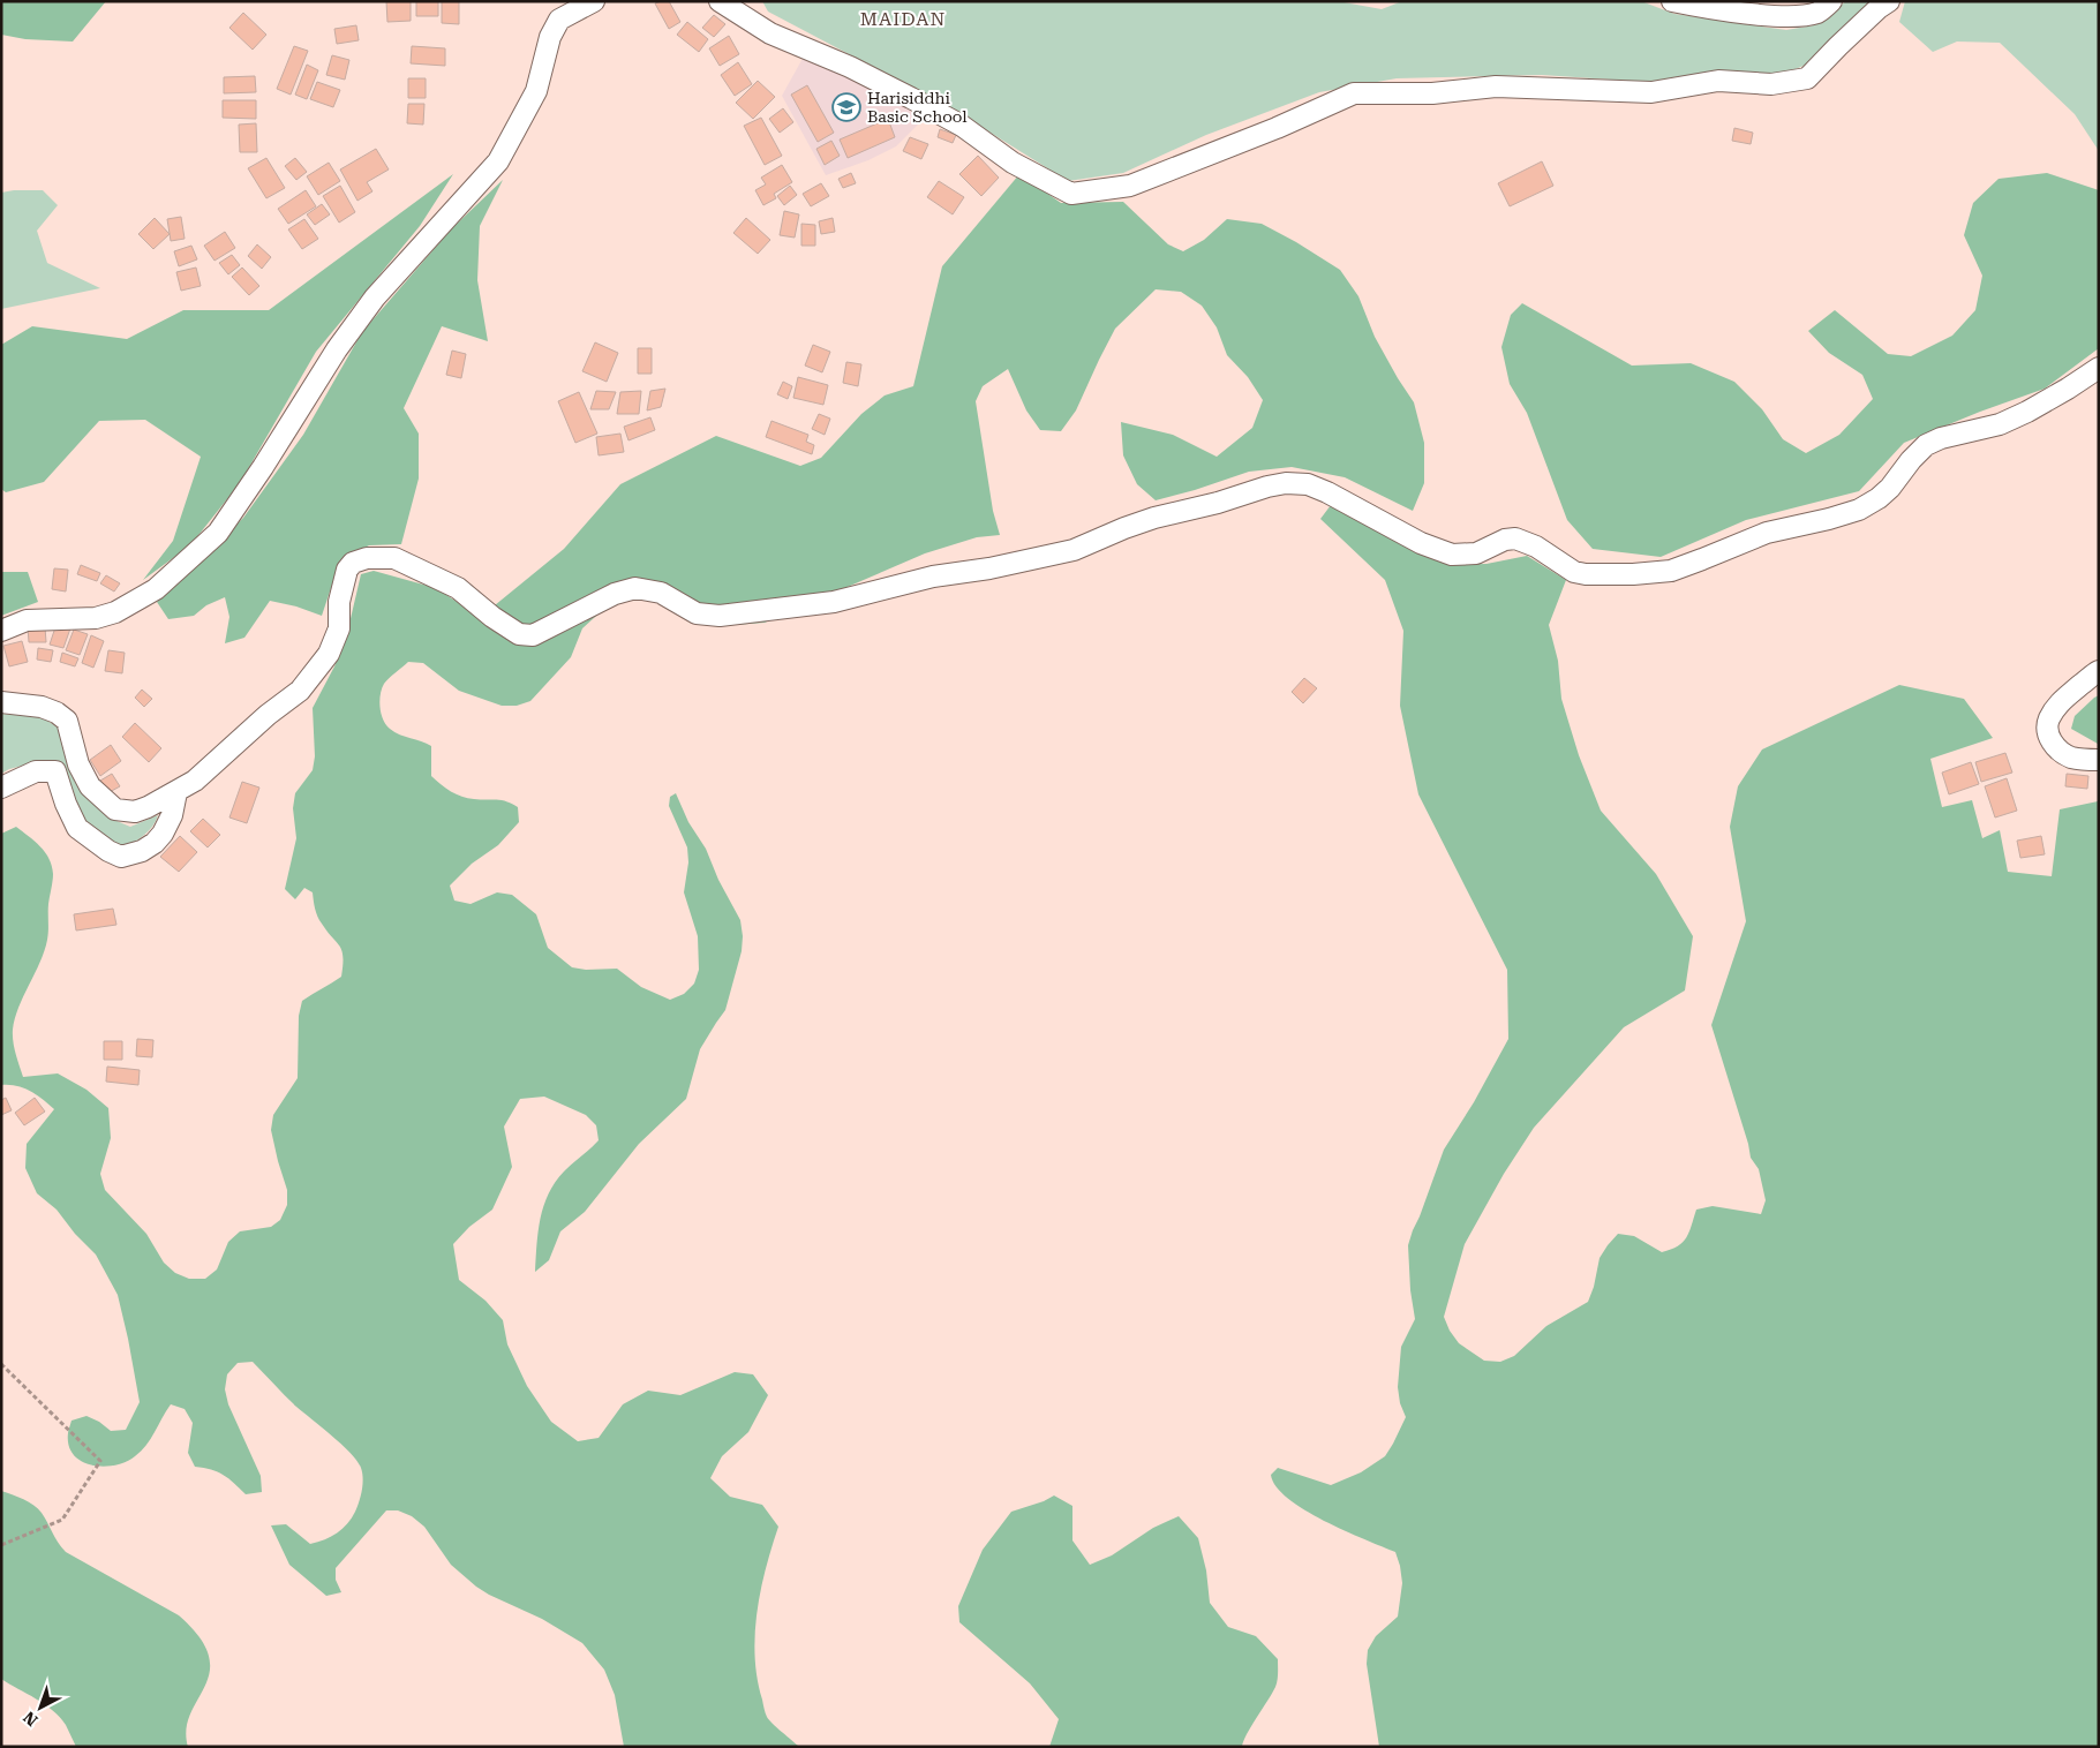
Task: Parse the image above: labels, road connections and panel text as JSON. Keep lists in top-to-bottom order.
{
  "districts": ["MAIDAN"],
  "places": {
    "school or university": ["Harisiddhi Basic School"]
  },
  "north": "bottom left"
}
